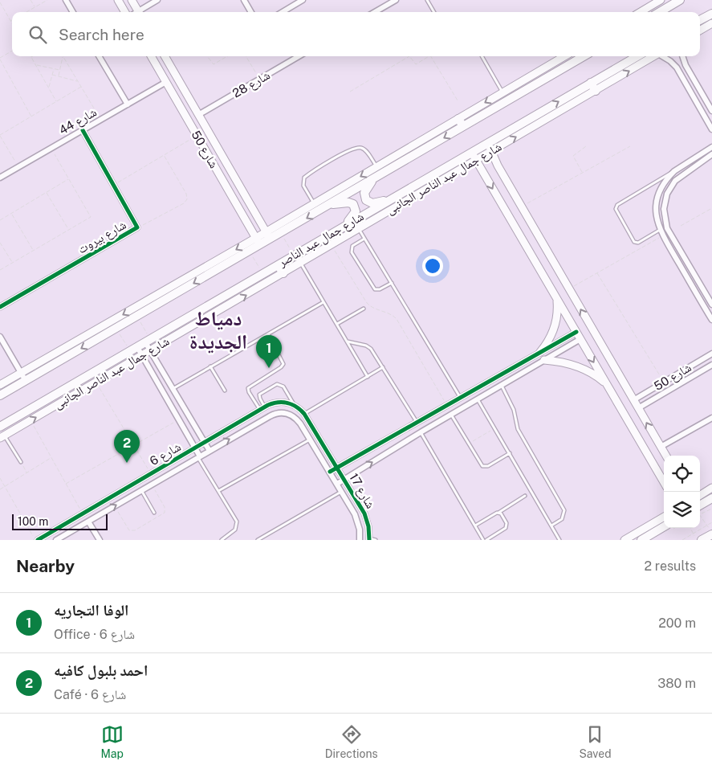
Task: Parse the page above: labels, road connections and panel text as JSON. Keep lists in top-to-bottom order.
{
  "streets": {
    "main road": ["شارع 50", "شارع جمال عبد الناصر الجانبى", "شارع جمال عبد الناصر"],
    "street": [
      "شارع 28",
      "شارع 44",
      "شارع بيروت",
      "شارع 6",
      "شارع 17"
    ]
  },
  "crossings": [
    ["شارع 28", "شارع 50"],
    ["شارع 44", "شارع 50"],
    ["شارع 44", "شارع بيروت"],
    ["شارع جمال عبد الناصر الجانبى", "شارع جمال عبد الناصر"],
    ["شارع 6", "شارع 17"]
  ],
  "districts": ["دمياط الجديدة"],
  "scale_bar": "100 m",
  "page": {
    "search": "Search here",
    "pins": ["1", "2"],
    "scale": "100 m",
    "heading": ["Nearby", "2 results"],
    "list": [
      {
        "mark": "1",
        "name": "الوفا التجاريه",
        "note": "Office · شارع 6",
        "value": "200 m"
      },
      {
        "mark": "2",
        "name": "احمد بلبول كافيه",
        "note": "Café · شارع 6",
        "value": "380 m"
      }
    ],
    "nav": ["Map", "Directions", "Saved"]
  }
}
